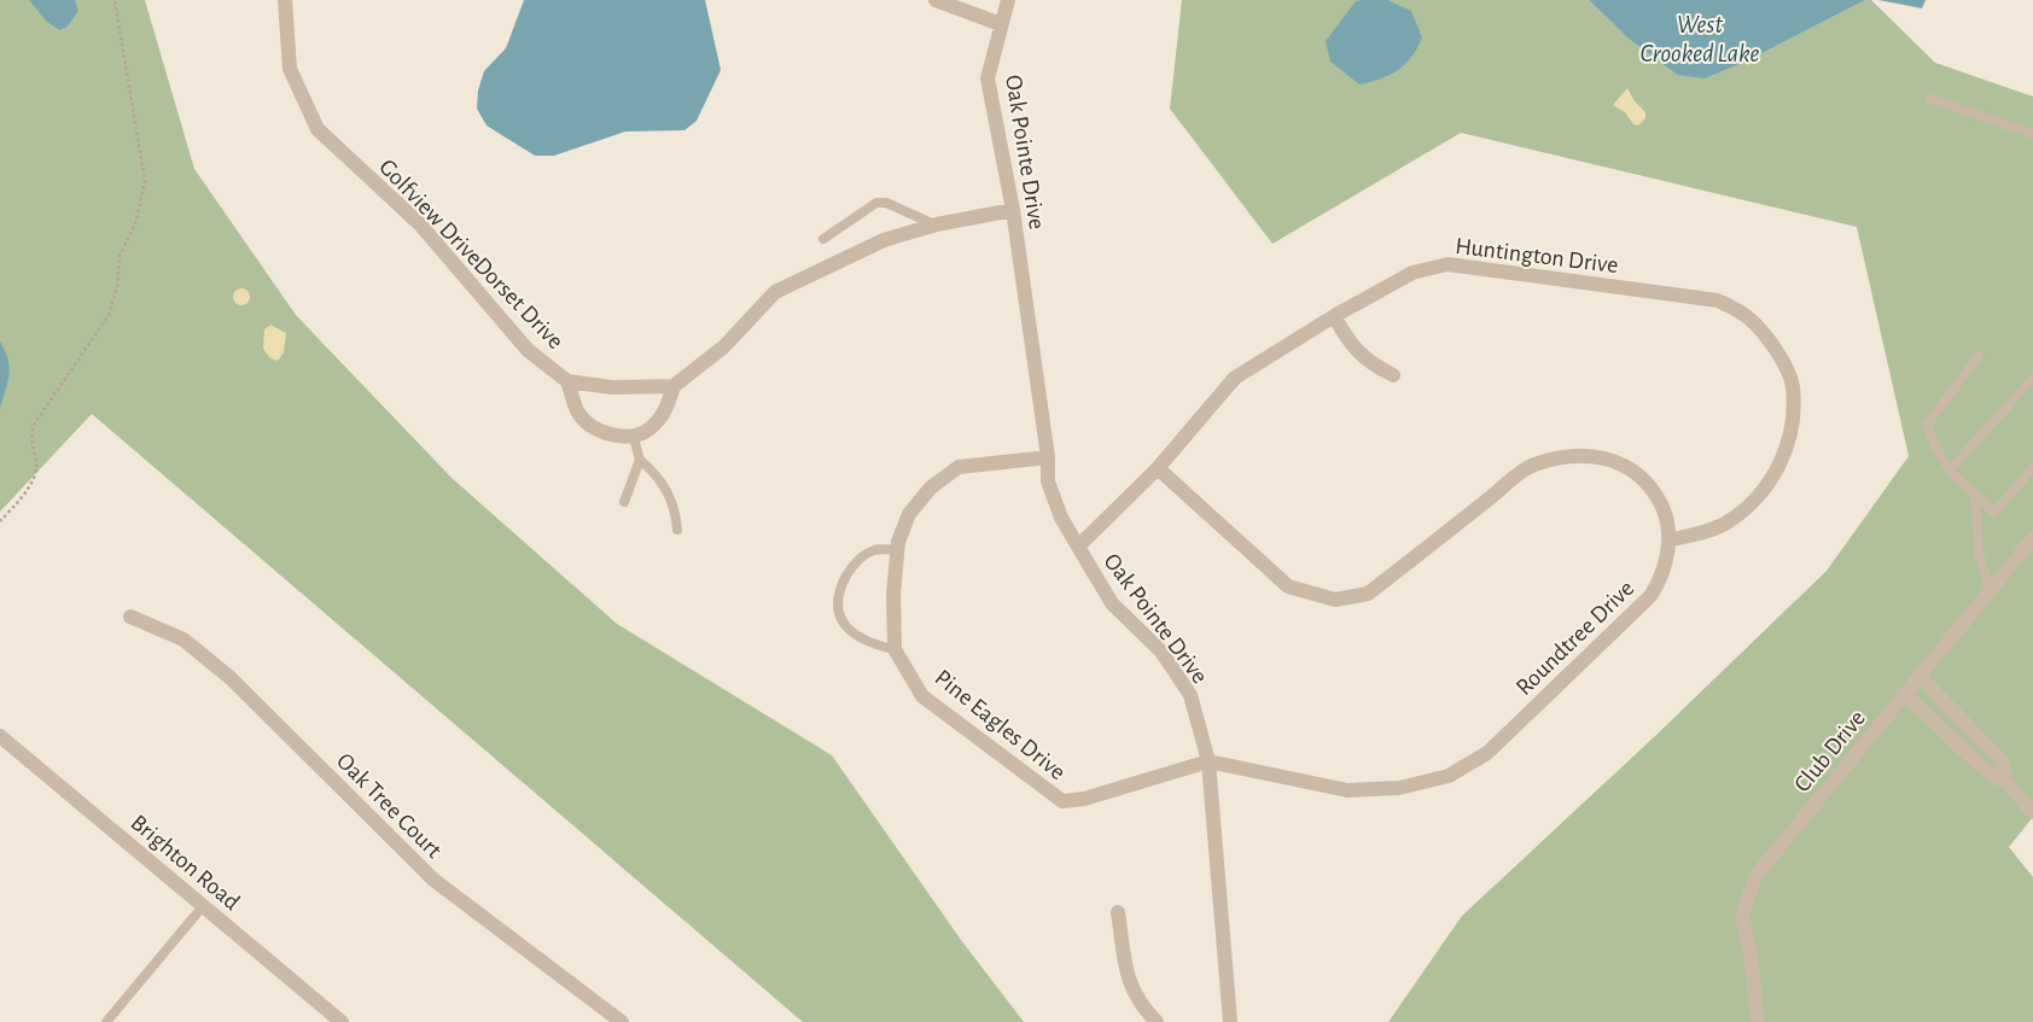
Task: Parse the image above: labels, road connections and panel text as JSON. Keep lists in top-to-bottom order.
{
  "streets": {
    "street": [
      "Oak Pointe Drive",
      "Golfview DriveDorset Drive",
      "Huntington Drive",
      "Roundtree Drive",
      "Pine Eagles Drive",
      "Club Drive",
      "Oak Tree Court",
      "Brighton Road"
    ]
  },
  "crossings": [
    ["Oak Pointe Drive", "Huntington Drive"],
    ["Oak Pointe Drive", "Roundtree Drive"],
    ["Oak Pointe Drive", "Pine Eagles Drive"],
    ["Huntington Drive", "Roundtree Drive"],
    ["Roundtree Drive", "Pine Eagles Drive"]
  ],
  "water": ["West Crooked Lake"]
}
